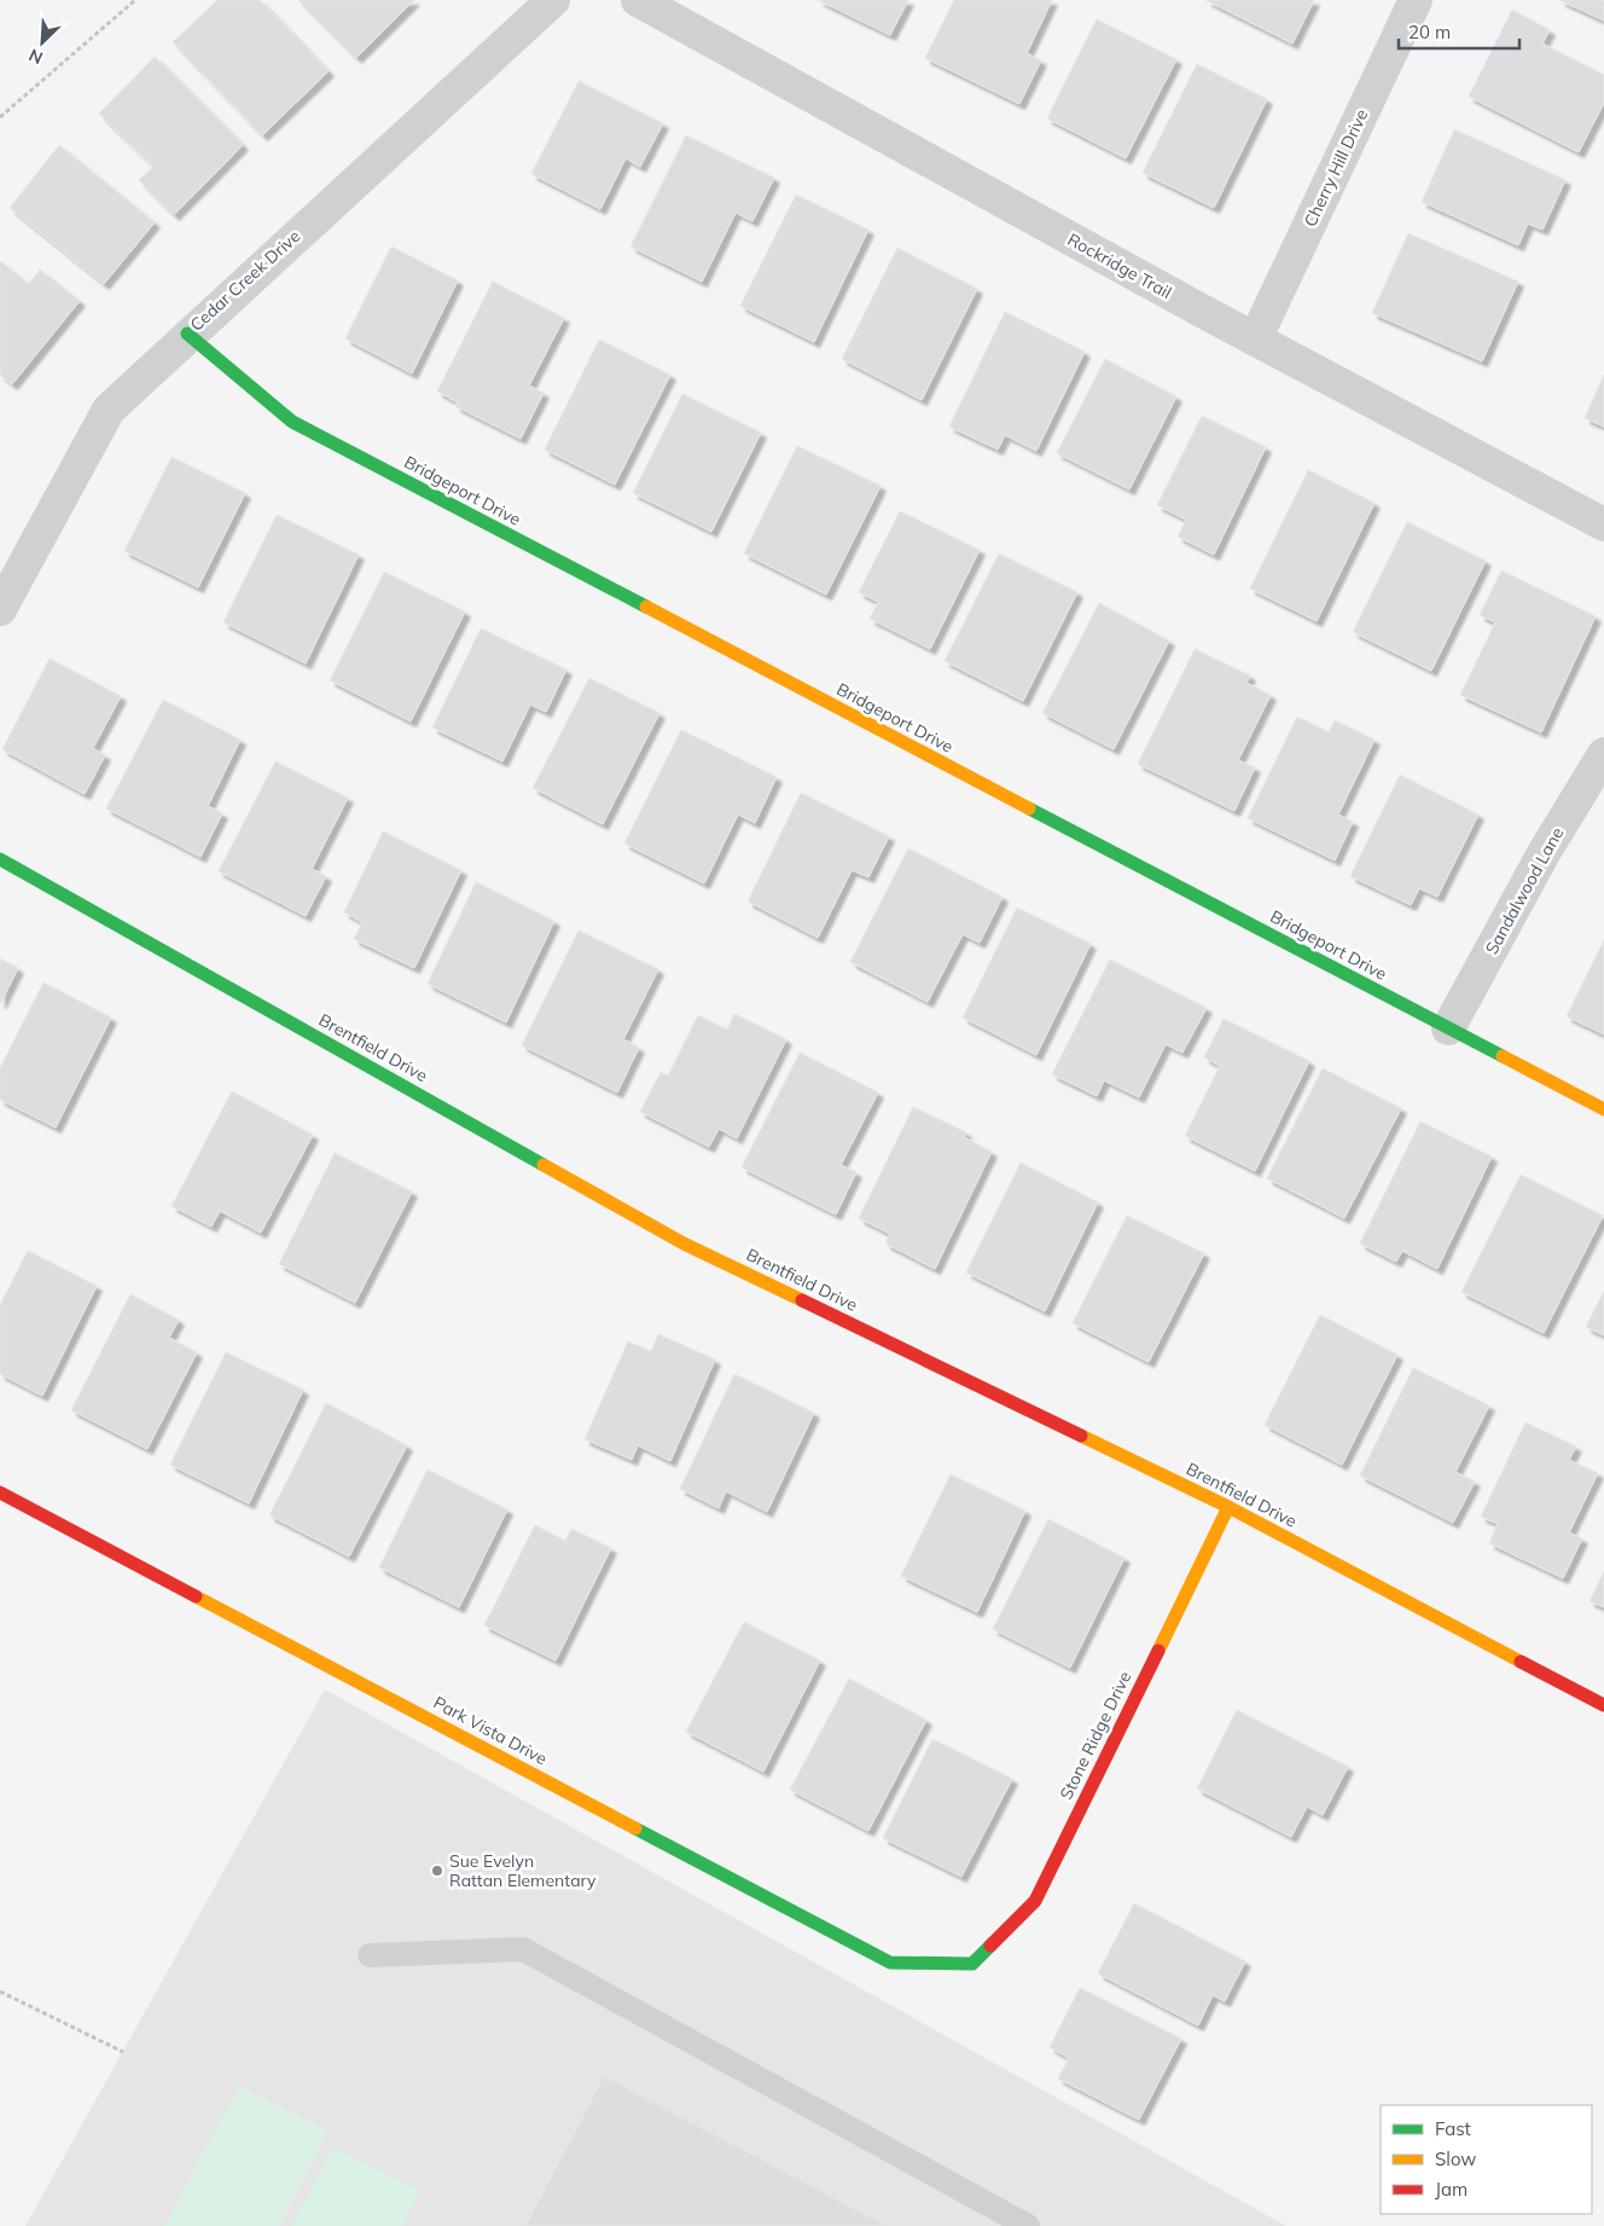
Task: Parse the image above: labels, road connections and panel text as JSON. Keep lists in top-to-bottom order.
{
  "streets": {
    "street": [
      "Cherry Hill Drive",
      "Rockridge Trail",
      "Cedar Creek Drive",
      "Bridgeport Drive",
      "Sandalwood Lane",
      "Brentfield Drive",
      "Park Vista Drive",
      "Stone Ridge Drive"
    ]
  },
  "crossings": [
    ["Cherry Hill Drive", "Rockridge Trail"],
    ["Cedar Creek Drive", "Bridgeport Drive"],
    ["Bridgeport Drive", "Sandalwood Lane"],
    ["Brentfield Drive", "Stone Ridge Drive"],
    ["Park Vista Drive", "Stone Ridge Drive"]
  ],
  "places": ["Sue Evelyn Rattan Elementary"],
  "legend": ["Fast", "Slow", "Jam"],
  "scale_bar": "20 m",
  "north": "bottom left"
}
